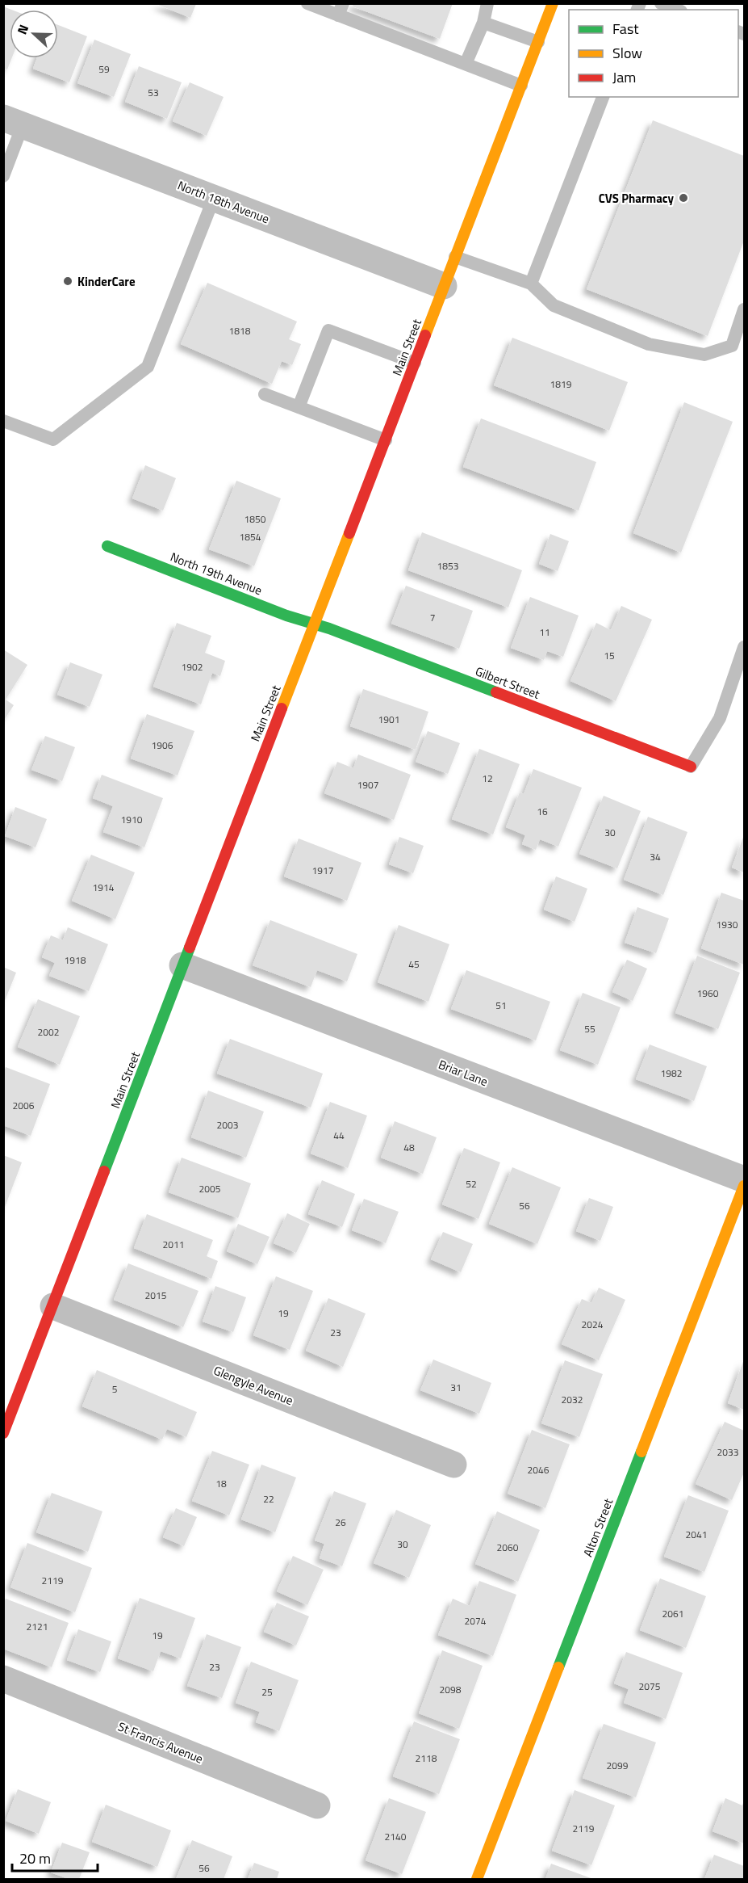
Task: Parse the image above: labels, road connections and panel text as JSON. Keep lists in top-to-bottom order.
{
  "streets": {
    "street": [
      "North 18th Avenue",
      "Main Street",
      "North 19th Avenue",
      "Gilbert Street",
      "Briar Lane",
      "Glengyle Avenue",
      "Alton Street",
      "St Francis Avenue"
    ]
  },
  "crossings": [
    ["North 18th Avenue", "Main Street"],
    ["Main Street", "North 19th Avenue"],
    ["Main Street", "Gilbert Street"],
    ["Main Street", "Briar Lane"],
    ["Main Street", "Glengyle Avenue"],
    ["North 19th Avenue", "Gilbert Street"]
  ],
  "places": ["CVS Pharmacy", "KinderCare"],
  "house_numbers": [
    "59",
    "53",
    "1818",
    "1819",
    "1850",
    "1854",
    "1853",
    "7",
    "11",
    "15",
    "1902",
    "1901",
    "1906",
    "12",
    "1907",
    "16",
    "1910",
    "30",
    "34",
    "1917",
    "1914",
    "1930",
    "1918",
    "45",
    "1960",
    "51",
    "55",
    "2002",
    "1982",
    "2006",
    "2003",
    "44",
    "48",
    "52",
    "2005",
    "56",
    "2011",
    "2015",
    "19",
    "2024",
    "23",
    "31",
    "5",
    "2032",
    "2033",
    "2046",
    "18",
    "22",
    "26",
    "2041",
    "30",
    "2060",
    "2119",
    "2061",
    "2074",
    "2121",
    "19",
    "23",
    "2075",
    "2098",
    "25",
    "2118",
    "2099",
    "2119",
    "2140",
    "56"
  ],
  "legend": ["Fast", "Slow", "Jam"],
  "scale_bar": "20 m",
  "north": "left"
}
